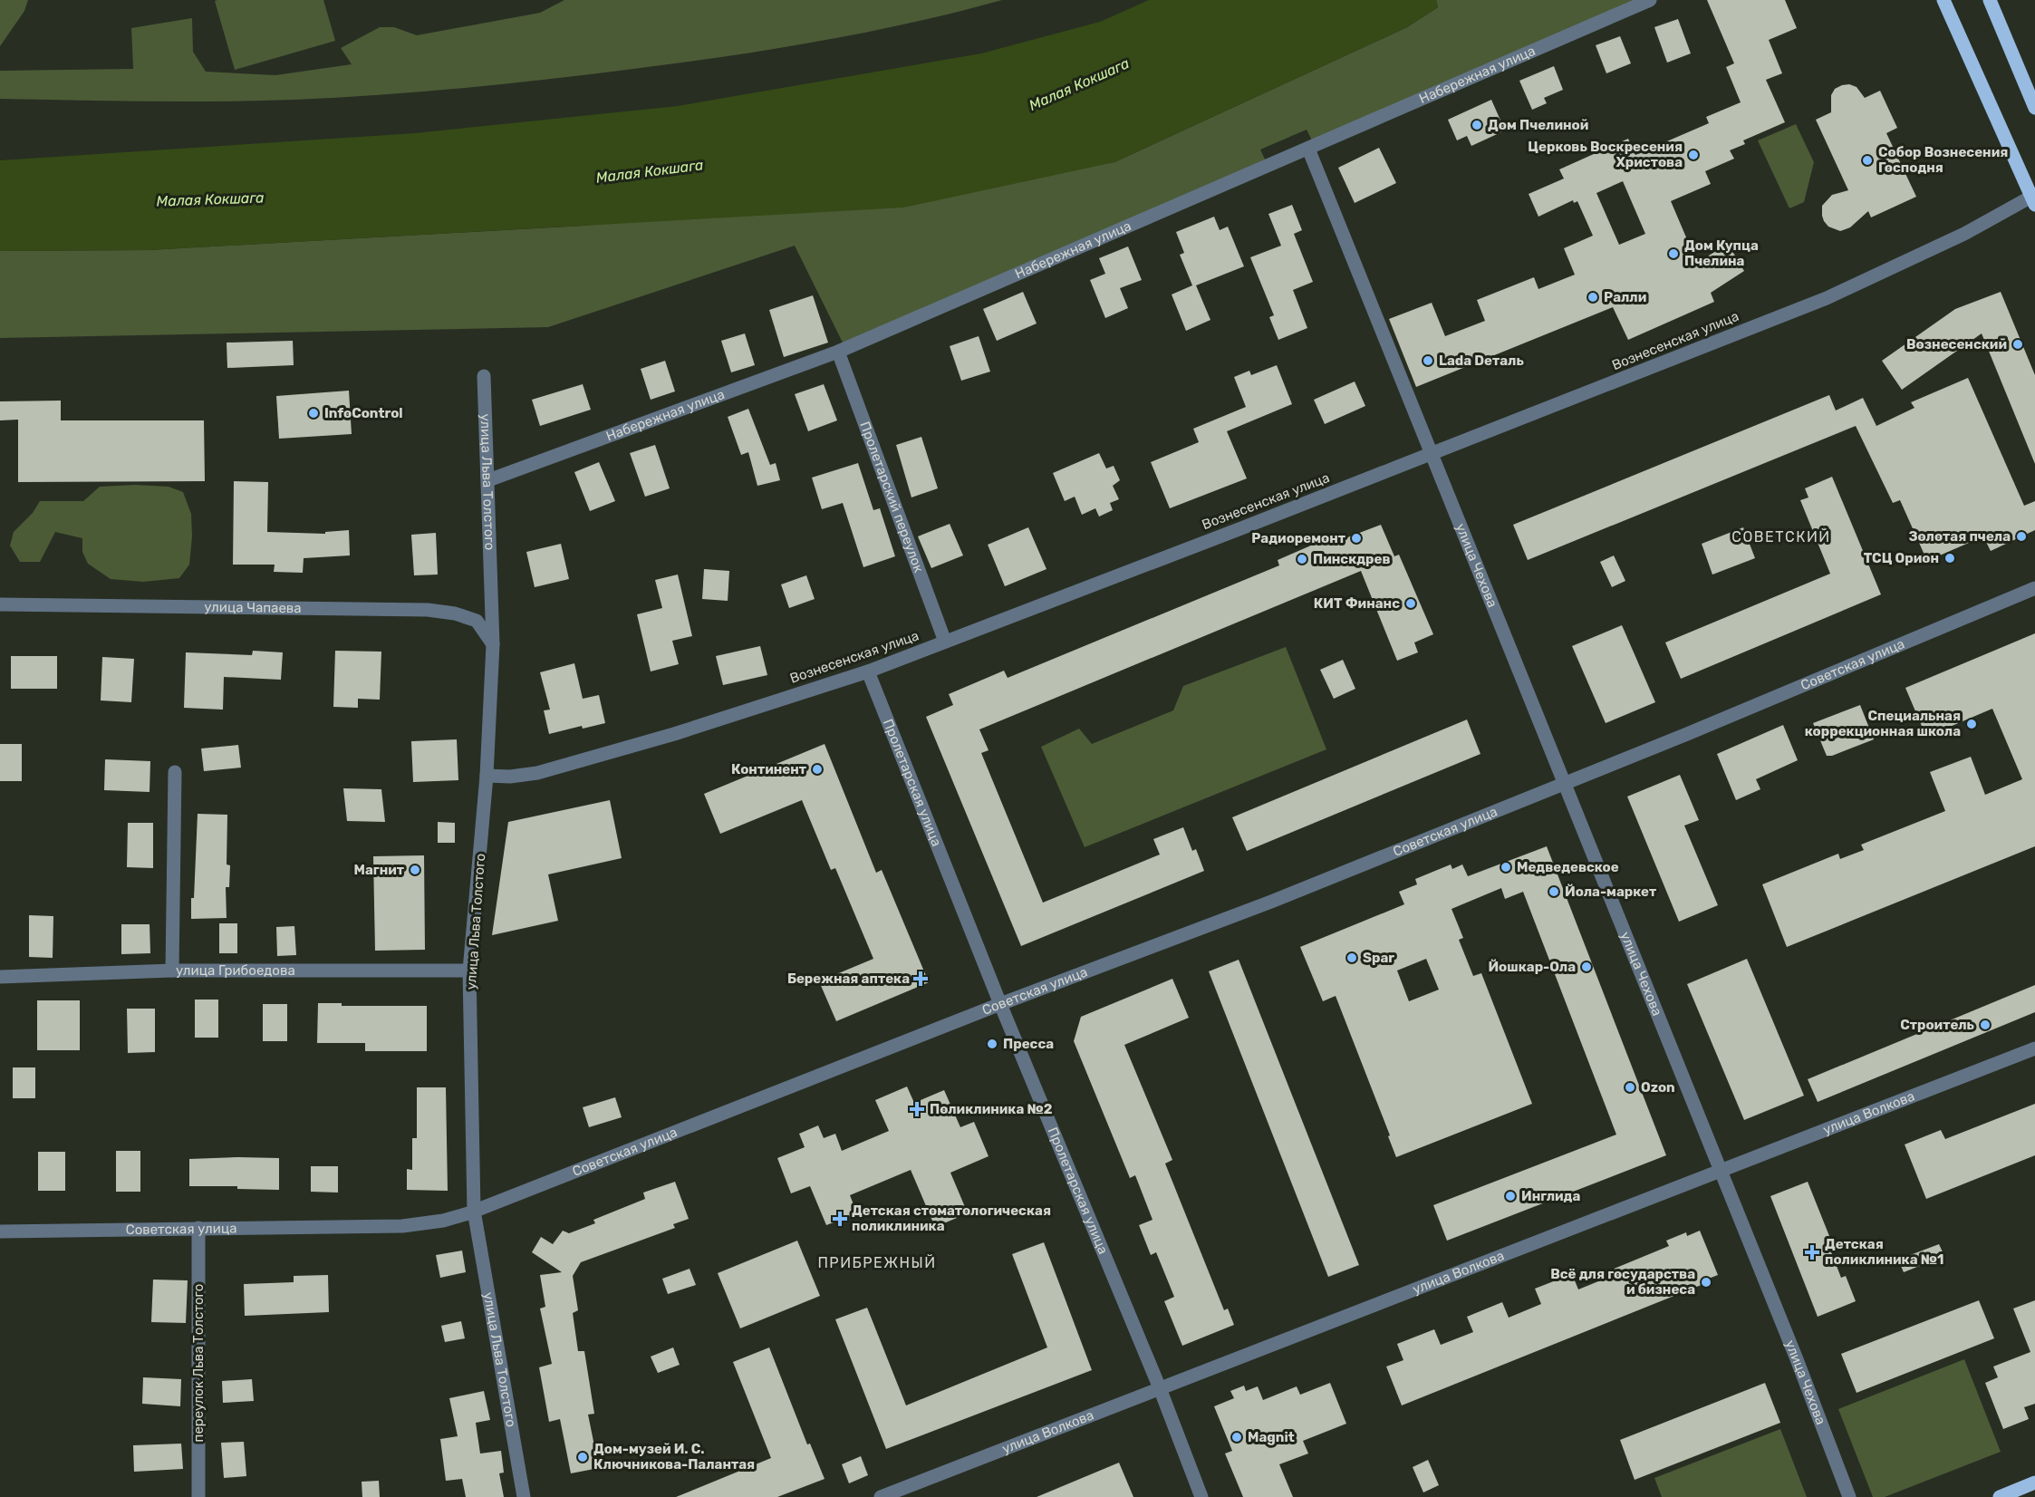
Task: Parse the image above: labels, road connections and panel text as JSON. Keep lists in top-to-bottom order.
{
  "streets": {
    "street": [
      "Набережная улица",
      "Вознесенская улица",
      "улица Льва Толстого",
      "Пролетарский переулок",
      "улица Чехова",
      "улица Чапаева",
      "Советская улица",
      "Пролетарская улица",
      "улица Грибоедова",
      "улица Волкова",
      "переулок Льва Толстого"
    ]
  },
  "crossings": [
    ["Набережная улица", "улица Льва Толстого"],
    ["Набережная улица", "Пролетарский переулок"],
    ["Набережная улица", "улица Чехова"],
    ["Вознесенская улица", "улица Льва Толстого"],
    ["Вознесенская улица", "Пролетарский переулок"],
    ["Вознесенская улица", "улица Чехова"],
    ["Вознесенская улица", "Пролетарская улица"],
    ["улица Льва Толстого", "улица Чапаева"],
    ["улица Льва Толстого", "Советская улица"],
    ["улица Льва Толстого", "улица Грибоедова"],
    ["улица Чехова", "Советская улица"],
    ["улица Чехова", "улица Волкова"],
    ["Советская улица", "Пролетарская улица"],
    ["Советская улица", "переулок Льва Толстого"],
    ["Пролетарская улица", "улица Волкова"]
  ],
  "districts": ["СОВЕТСКИЙ", "ПРИБРЕЖНЫЙ"],
  "water": ["Малая Кокшага"],
  "places": {
    "other": [
      "Дом Пчелиной",
      "Церковь Воскресения Христова",
      "Собор Вознесения Господня",
      "Дом Купца Пчелина",
      "Ралли",
      "Вознесенский",
      "Lada Dеталь",
      "InfoControl",
      "Золотая пчела",
      "Радиоремонт",
      "ТСЦ Орион",
      "Пинскдрев",
      "КИТ Финанс",
      "Специальная коррекционная школа",
      "Континент",
      "Медведевское",
      "Магнит",
      "Йола-маркет",
      "Spar",
      "Йошкар-Ола",
      "Строитель",
      "Пресса",
      "Ozon",
      "Инглида",
      "Всё для государства и бизнеса",
      "Magnit",
      "Дом-музей И. С. Ключникова-Палантая"
    ],
    "health": [
      "Бережная аптека",
      "Поликлиника №2",
      "Детская стоматологическая поликлиника",
      "Детская поликлиника №1"
    ]
  }
}
